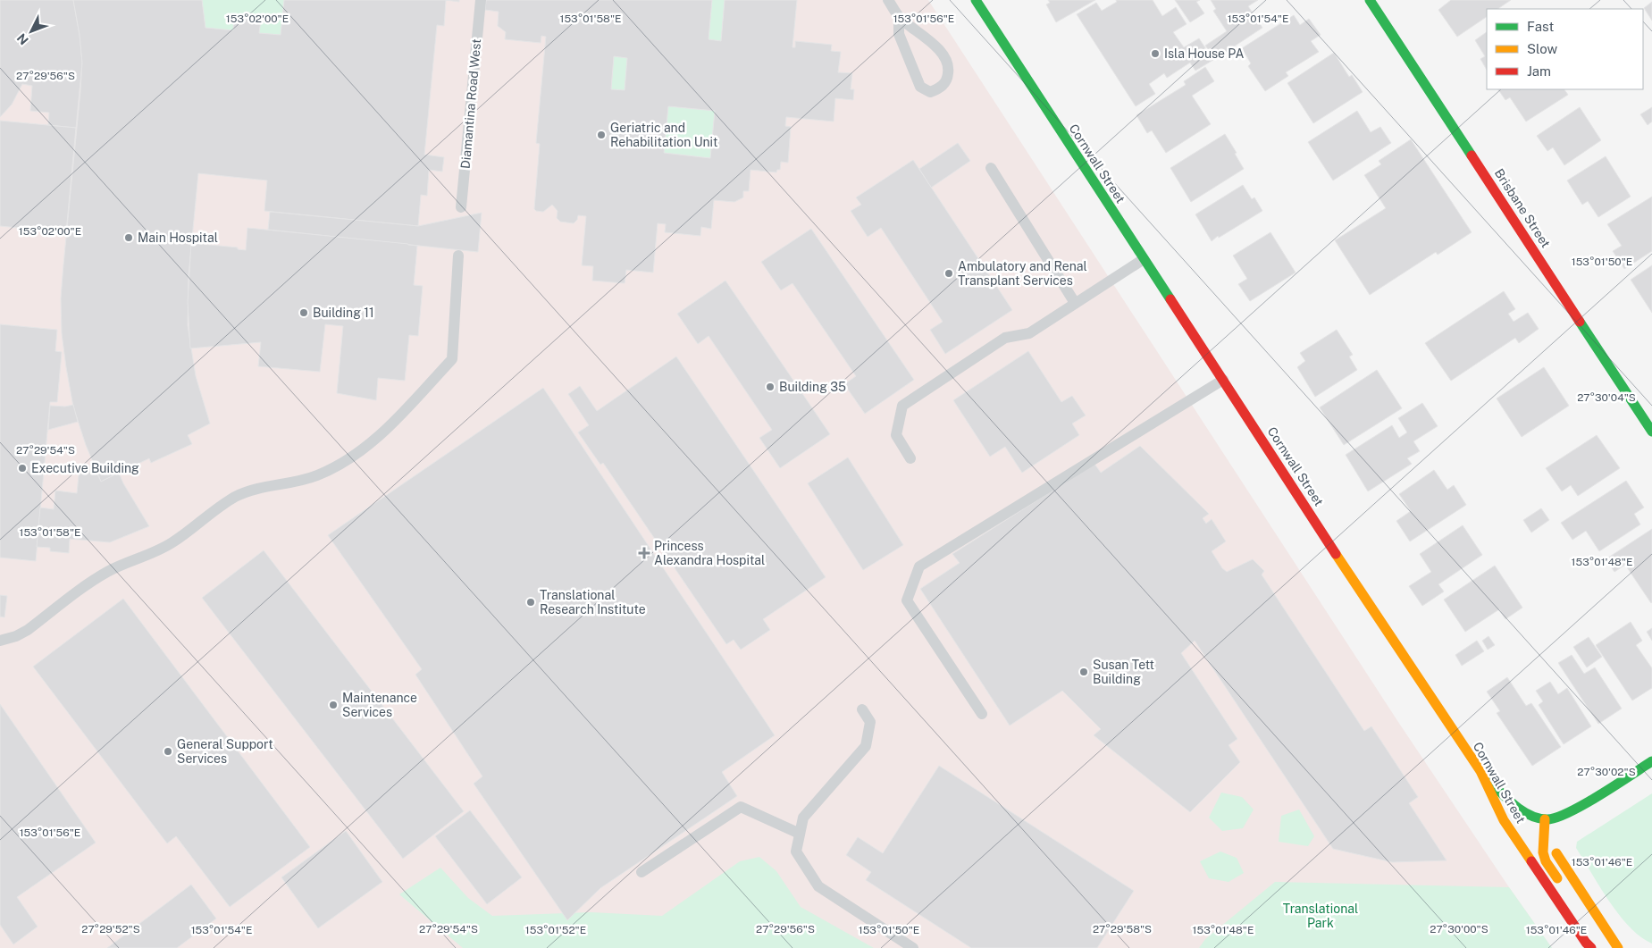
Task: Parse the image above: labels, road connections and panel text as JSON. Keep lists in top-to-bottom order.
{
  "streets": {
    "main road": ["Cornwall Street", "Brisbane Street"],
    "lane": ["Diamantina Road West"]
  },
  "parks": ["Translational Park"],
  "places": {
    "other": [
      "Isla House PA",
      "Geriatric and Rehabilitation Unit",
      "Main Hospital",
      "Ambulatory and Renal Transplant Services",
      "Building 11",
      "Building 35",
      "Executive Building",
      "Translational Research Institute",
      "Susan Tett Building",
      "Maintenance Services",
      "General Support Services"
    ],
    "health": ["Princess Alexandra Hospital"]
  },
  "legend": ["Fast", "Slow", "Jam"],
  "north": "bottom left",
  "coordinates": [
    "153°02'00\"E",
    "153°01'58\"E",
    "153°01'56\"E",
    "153°01'54\"E",
    "27°29'56\"S",
    "153°01'50\"E",
    "27°30'04\"S",
    "27°29'54\"S",
    "153°01'48\"E",
    "27°30'02\"S",
    "153°01'46\"E",
    "27°29'52\"S",
    "27°29'58\"S",
    "27°30'00\"S",
    "153°01'52\"E"
  ]
}
